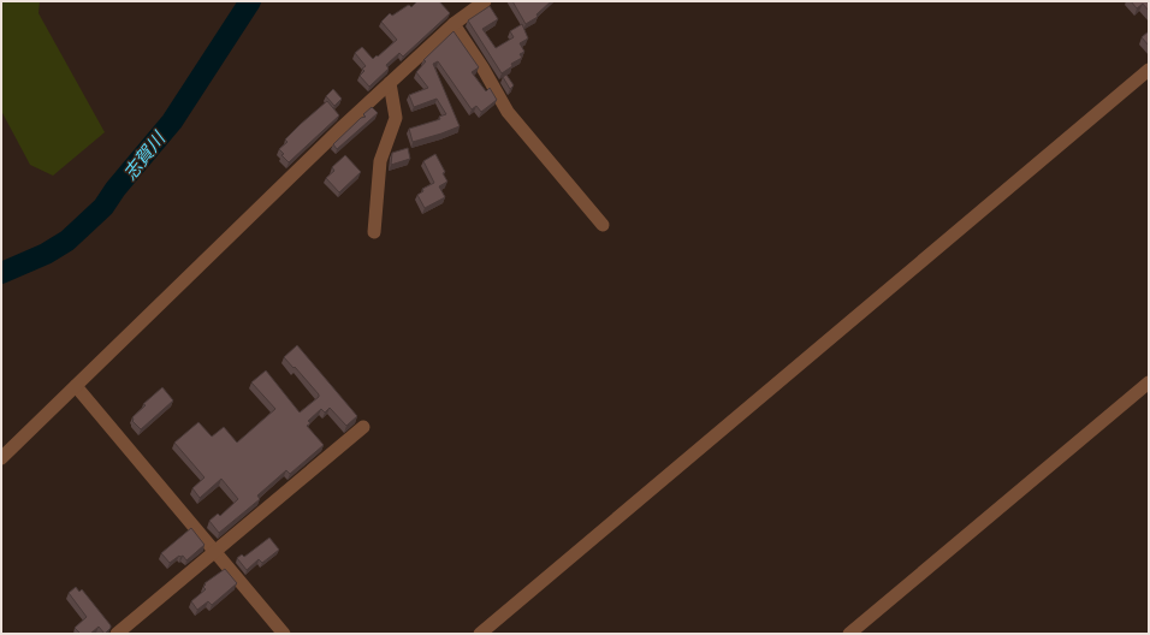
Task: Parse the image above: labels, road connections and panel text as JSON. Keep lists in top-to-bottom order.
{
  "water": ["志賀川"]
}
